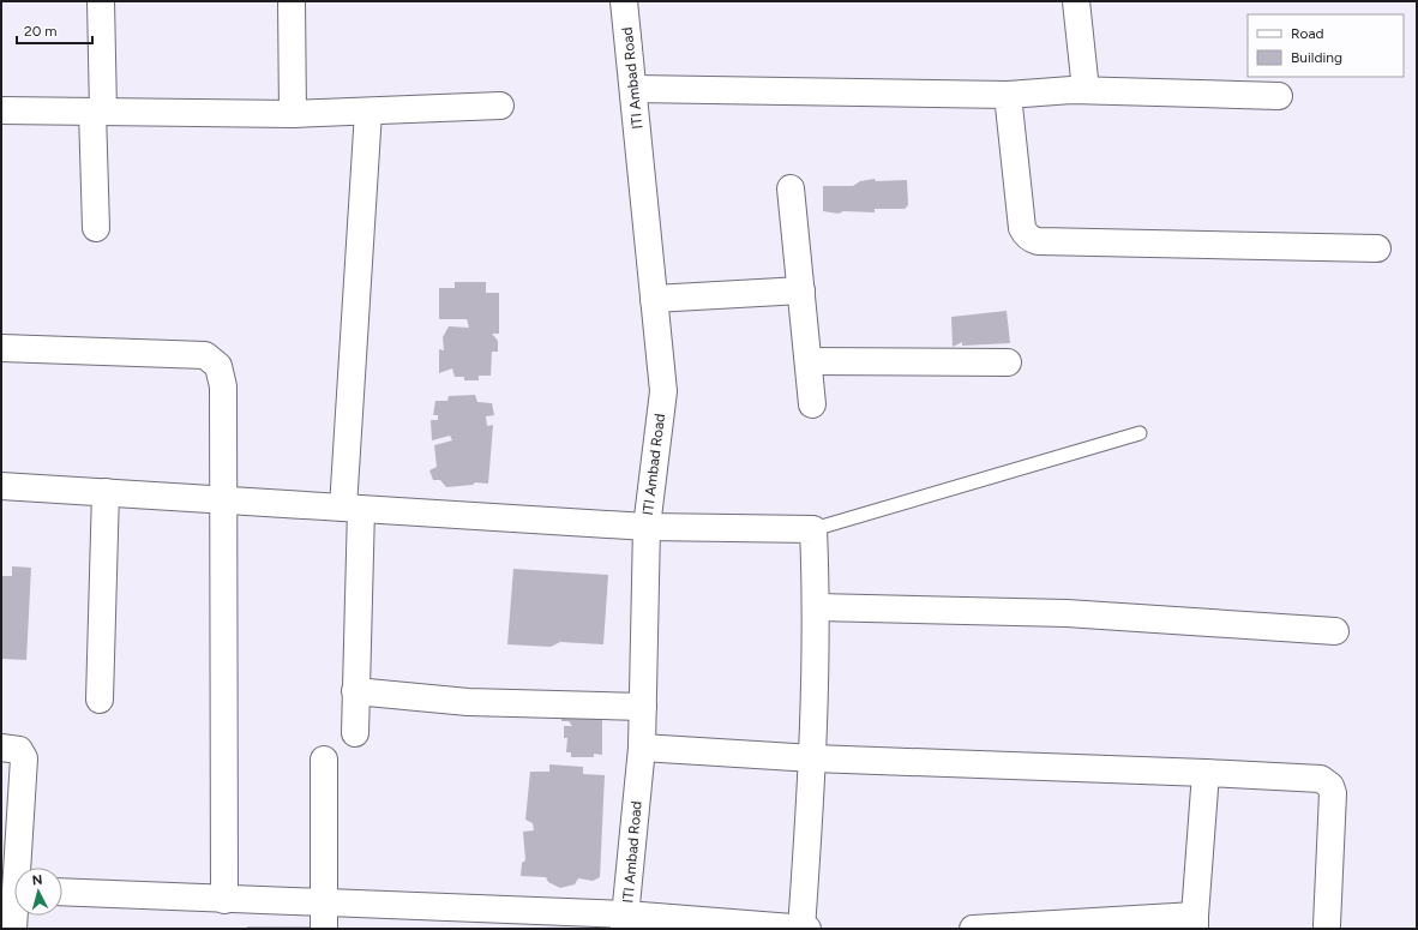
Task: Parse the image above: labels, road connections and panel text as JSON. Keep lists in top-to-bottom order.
{
  "streets": {
    "street": ["ITI Ambad Road"]
  },
  "legend": ["Road", "Building"],
  "scale_bar": "20 m",
  "north": "top"
}
